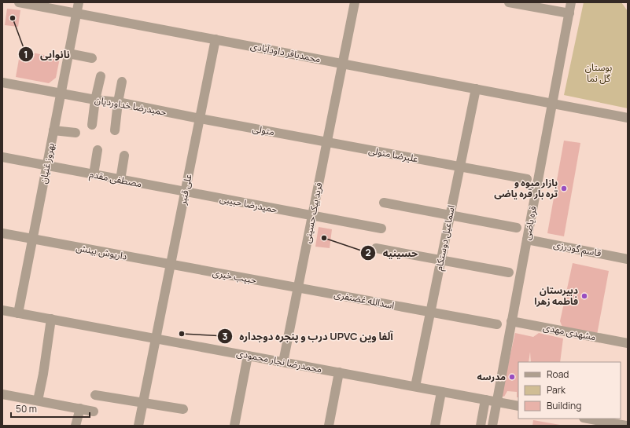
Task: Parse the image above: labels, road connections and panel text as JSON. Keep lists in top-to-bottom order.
{
  "streets": {
    "street": [
      "محمدباقر داودآبادی",
      "حمیدرضا خداوردیان",
      "متولی",
      "علیرضا متولی",
      "بهروز غنیان",
      "مصطفی مقدم",
      "علی قنبر",
      "حمیدرضا حبیبی",
      "فرید بیک حسینی",
      "قره یاضی",
      "اسماعیل دوستکام",
      "قاسم گودرزی",
      "داریوش بینش",
      "حبیب خیری",
      "اسدالله غضنفری",
      "مشهدی مهدی",
      "محمدرضا نجار محمودی"
    ]
  },
  "crossings": [
    ["محمدباقر داودآبادی", "بهروز غنیان"],
    ["محمدباقر داودآبادی", "علی قنبر"],
    ["محمدباقر داودآبادی", "فرید بیک حسینی"],
    ["محمدباقر داودآبادی", "قره یاضی"],
    ["محمدباقر داودآبادی", "اسماعیل دوستکام"],
    ["حمیدرضا خداوردیان", "متولی"],
    ["حمیدرضا خداوردیان", "بهروز غنیان"],
    ["حمیدرضا خداوردیان", "علی قنبر"],
    ["متولی", "علیرضا متولی"],
    ["متولی", "علی قنبر"],
    ["متولی", "فرید بیک حسینی"],
    ["علیرضا متولی", "فرید بیک حسینی"],
    ["علیرضا متولی", "اسماعیل دوستکام"],
    ["بهروز غنیان", "مصطفی مقدم"],
    ["بهروز غنیان", "داریوش بینش"],
    ["بهروز غنیان", "محمدرضا نجار محمودی"],
    ["مصطفی مقدم", "علی قنبر"],
    ["مصطفی مقدم", "حمیدرضا حبیبی"],
    ["علی قنبر", "حمیدرضا حبیبی"],
    ["علی قنبر", "داریوش بینش"],
    ["علی قنبر", "حبیب خیری"],
    ["علی قنبر", "محمدرضا نجار محمودی"],
    ["حمیدرضا حبیبی", "فرید بیک حسینی"],
    ["فرید بیک حسینی", "حبیب خیری"],
    ["فرید بیک حسینی", "اسدالله غضنفری"],
    ["فرید بیک حسینی", "محمدرضا نجار محمودی"],
    ["قره یاضی", "قاسم گودرزی"],
    ["قره یاضی", "مشهدی مهدی"],
    ["قره یاضی", "محمدرضا نجار محمودی"],
    ["اسماعیل دوستکام", "اسدالله غضنفری"],
    ["اسماعیل دوستکام", "محمدرضا نجار محمودی"],
    ["داریوش بینش", "حبیب خیری"],
    ["حبیب خیری", "اسدالله غضنفری"]
  ],
  "parks": ["بوستان گل نما"],
  "places": [
    "نانوایی",
    "بازار میوه و تره بار قره یاضی",
    "حسینیه",
    "دبیرستان فاطمه زهرا",
    "درب و پنجره دوجداره UPVC آلفا وین",
    "مدرسه"
  ],
  "legend": ["Road", "Park", "Building"],
  "scale_bar": "50 m"
}
